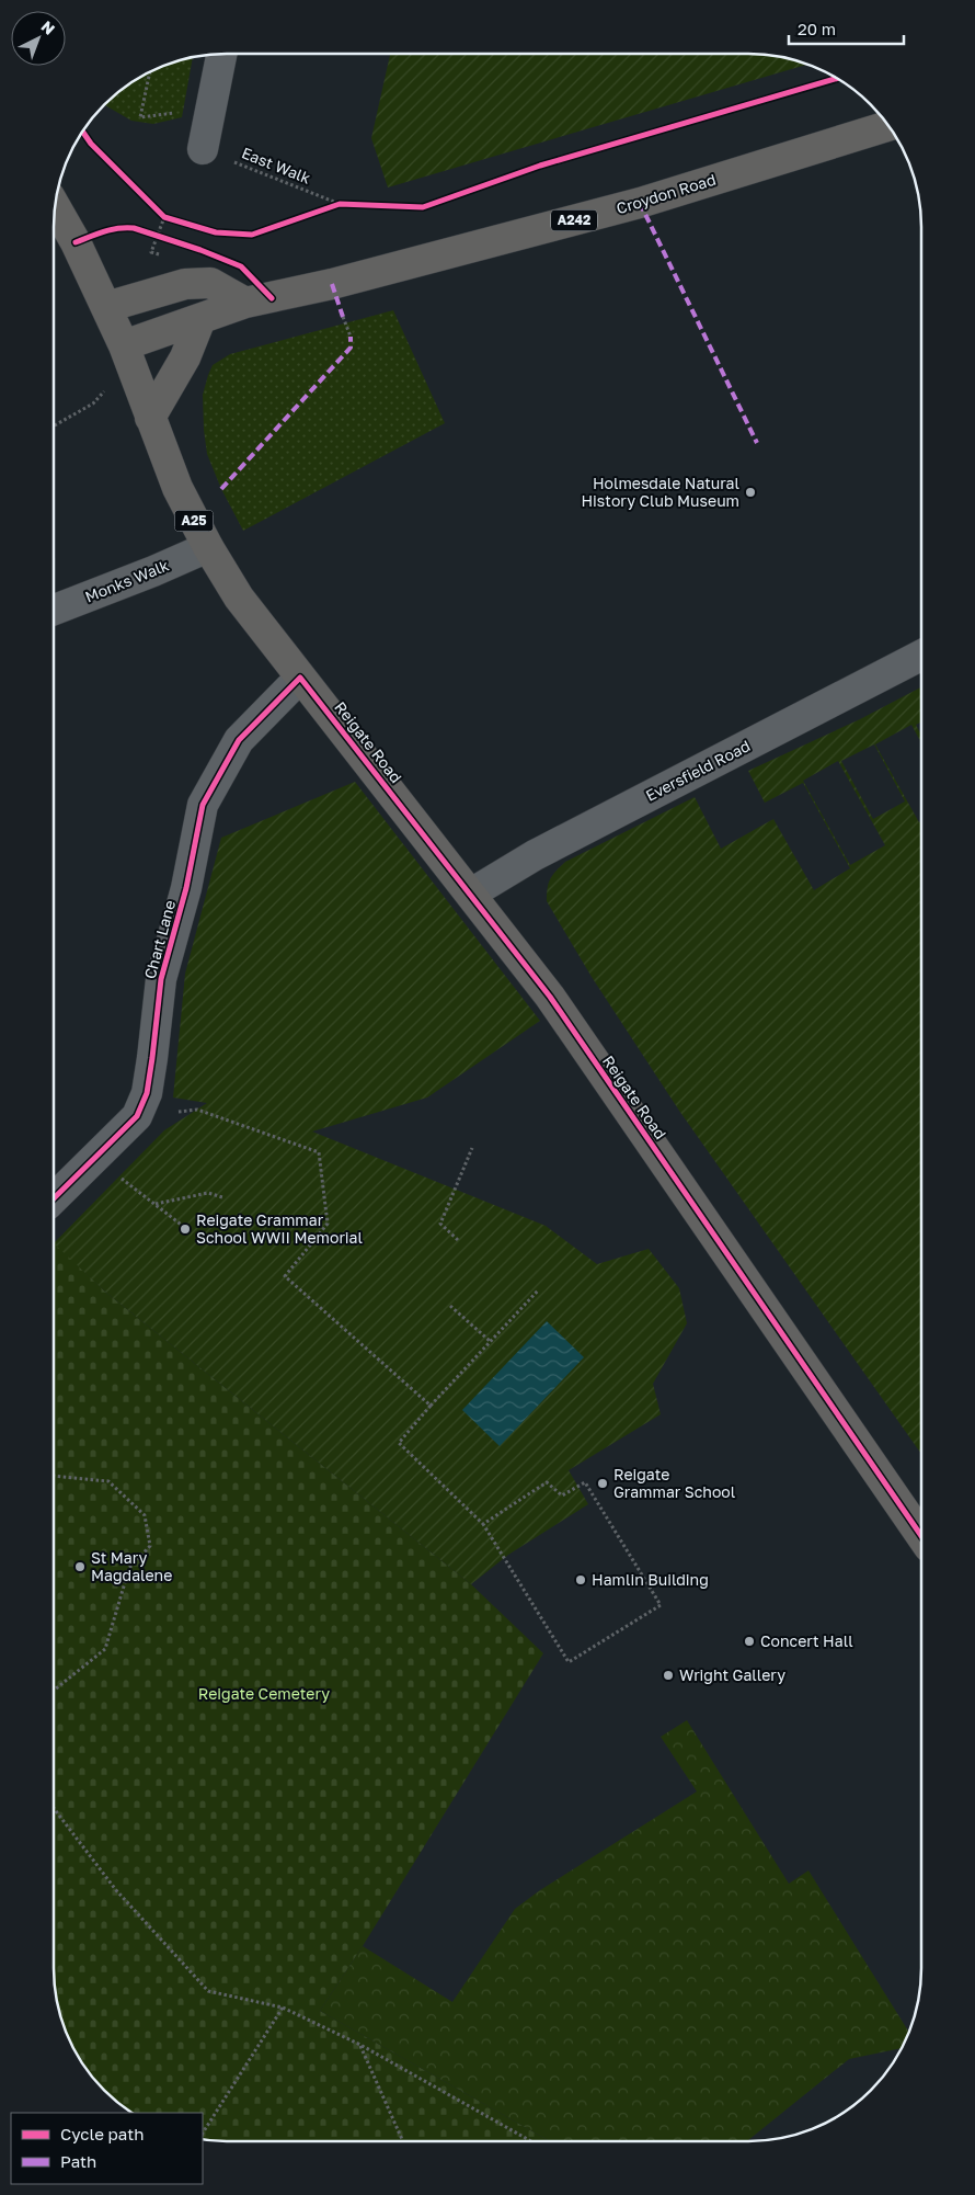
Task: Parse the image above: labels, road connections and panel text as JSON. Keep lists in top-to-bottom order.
{
  "streets": {
    "main road": [
      "Croydon Road",
      "A242",
      "A25",
      "Reigate Road"
    ],
    "street": ["Monks Walk", "Eversfield Road", "Chart Lane"],
    "path": ["East Walk"]
  },
  "crossings": [
    ["Croydon Road", "A25"],
    ["Croydon Road", "Reigate Road"],
    ["A25", "Reigate Road"],
    ["Monks Walk", "Reigate Road"],
    ["Reigate Road", "Eversfield Road"],
    ["Reigate Road", "Chart Lane"]
  ],
  "parks": ["Reigate Cemetery"],
  "places": [
    "Holmesdale Natural History Club Museum",
    "Reigate Grammar School WWII Memorial",
    "Reigate Grammar School",
    "St Mary Magdalene",
    "Hamlin Building",
    "Concert Hall",
    "Wright Gallery"
  ],
  "legend": ["Cycle path", "Path"],
  "scale_bar": "20 m",
  "north": "top right"
}
